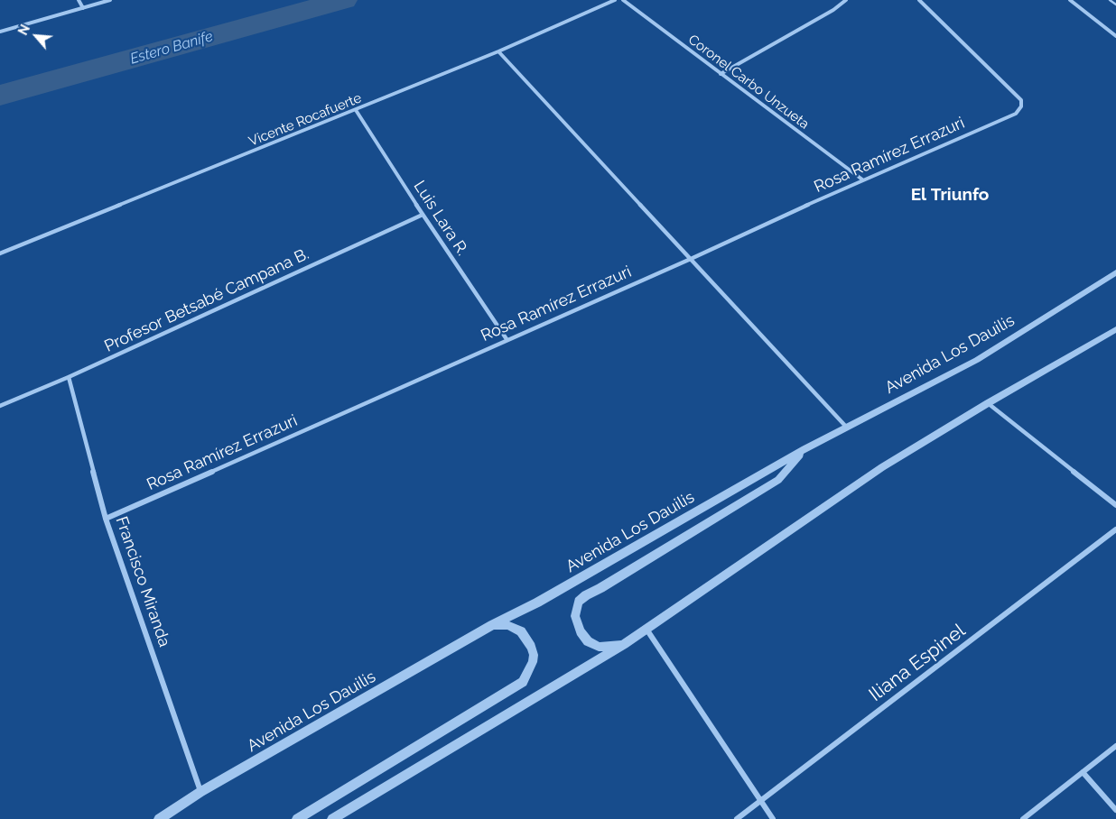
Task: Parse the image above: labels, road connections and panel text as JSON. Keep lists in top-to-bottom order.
{
  "streets": {
    "street": [
      "Coronel Carbo Unzueta",
      "Vicente Rocafuerte",
      "Rosa Ramírez Errazuri",
      "Luis Lara R.",
      "Profesor Betsabé Campana B.",
      "Avenida Los Dauilis",
      "Francisco Miranda",
      "Iliana Espinel"
    ]
  },
  "crossings": [
    ["Coronel Carbo Unzueta", "Rosa Ramírez Errazuri"],
    ["Vicente Rocafuerte", "Luis Lara R."],
    ["Rosa Ramírez Errazuri", "Luis Lara R."],
    ["Rosa Ramírez Errazuri", "Francisco Miranda"],
    ["Luis Lara R.", "Profesor Betsabé Campana B."],
    ["Profesor Betsabé Campana B.", "Francisco Miranda"],
    ["Avenida Los Dauilis", "Francisco Miranda"]
  ],
  "districts": ["El Triunfo"],
  "water": ["Estero Banife"],
  "north": "top left"
}
